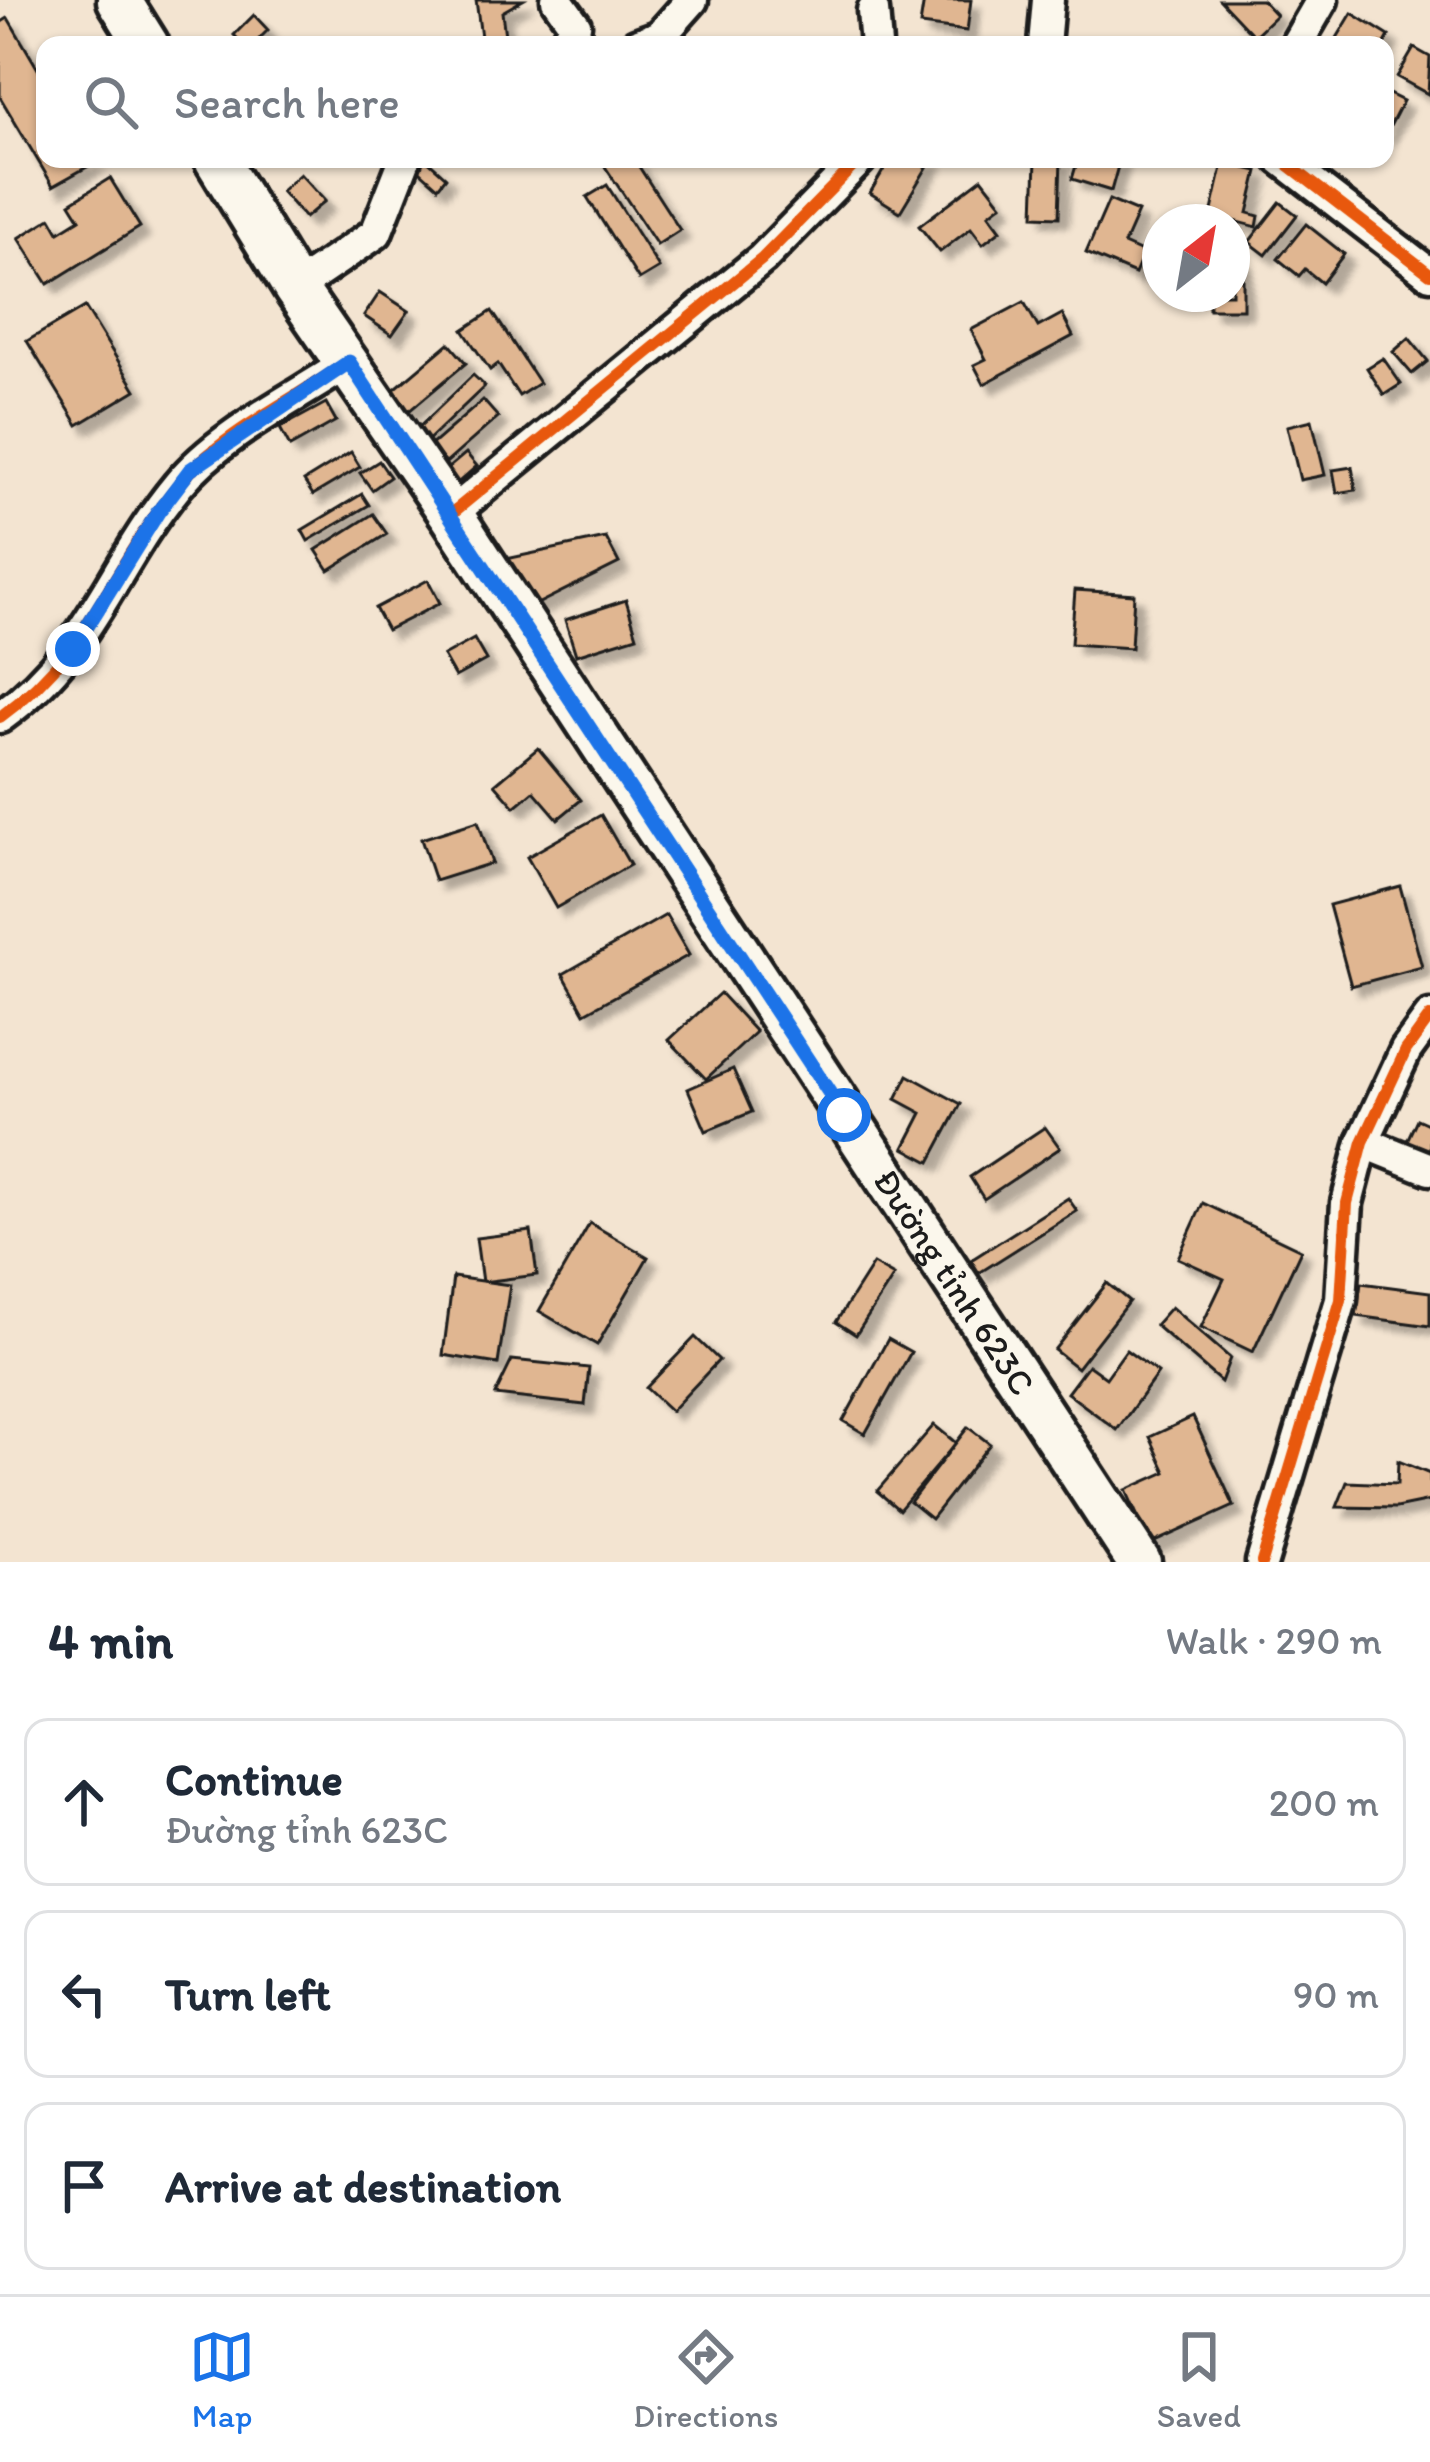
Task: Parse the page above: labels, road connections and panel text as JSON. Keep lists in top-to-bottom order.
{
  "streets": {
    "main road": ["Đường tỉnh 623C"]
  },
  "north": "top right",
  "page": {
    "search": "Search here",
    "heading": ["4 min", "Walk · 290 m"],
    "list": [
      ["Continue", "Đường tỉnh 623C", "200 m"],
      ["Turn left", "90 m"],
      "Arrive at destination"
    ],
    "nav": ["Map", "Directions", "Saved"]
  }
}
